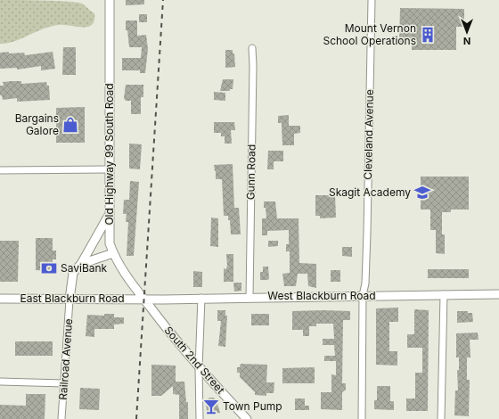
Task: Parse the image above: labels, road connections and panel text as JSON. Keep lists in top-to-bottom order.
{
  "streets": {
    "street": [
      "Cleveland Avenue",
      "Old Highway 99 South Road",
      "Gunn Road",
      "West Blackburn Road",
      "East Blackburn Road",
      "Railroad Avenue",
      "South 2nd Street"
    ]
  },
  "crossings": [
    ["Cleveland Avenue", "West Blackburn Road"],
    ["Old Highway 99 South Road", "West Blackburn Road"],
    ["Old Highway 99 South Road", "East Blackburn Road"],
    ["Old Highway 99 South Road", "South 2nd Street"],
    ["Gunn Road", "West Blackburn Road"],
    ["West Blackburn Road", "East Blackburn Road"],
    ["West Blackburn Road", "South 2nd Street"],
    ["East Blackburn Road", "Railroad Avenue"],
    ["East Blackburn Road", "South 2nd Street"]
  ],
  "places": {
    "building": ["Mount Vernon School Operations"],
    "shop": ["Bargains Galore"],
    "school or university": ["Skagit Academy"],
    "bank": ["SaviBank"],
    "bar": ["Town Pump"]
  },
  "north": "bottom"
}
